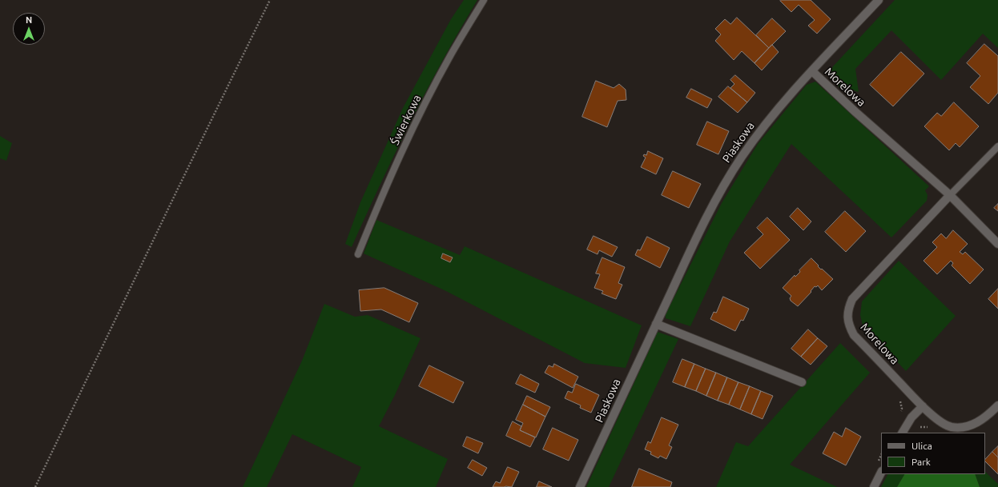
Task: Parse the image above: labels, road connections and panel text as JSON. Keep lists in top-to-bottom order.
{
  "streets": {
    "street": ["Morelowa", "Piaskowa"],
    "lane": ["Świerkowa"]
  },
  "crossings": [
    ["Morelowa", "Piaskowa"]
  ],
  "legend": ["Ulica", "Park"],
  "north": "top"
}
